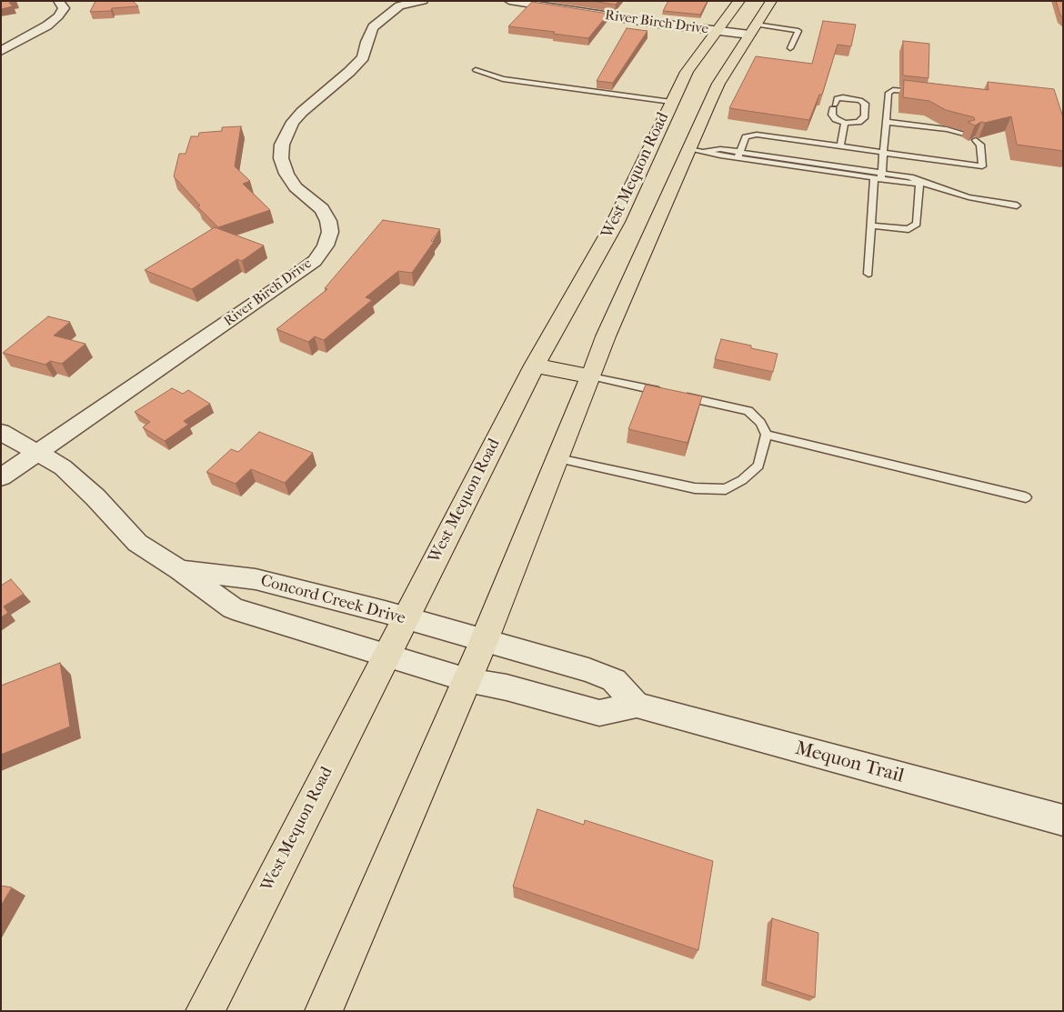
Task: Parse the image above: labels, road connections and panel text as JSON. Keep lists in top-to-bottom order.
{
  "streets": {
    "main road": ["West Mequon Road"],
    "street": ["River Birch Drive", "Concord Creek Drive", "Mequon Trail"]
  },
  "crossings": [
    ["River Birch Drive", "West Mequon Road"],
    ["River Birch Drive", "Concord Creek Drive"],
    ["West Mequon Road", "Concord Creek Drive"],
    ["West Mequon Road", "Mequon Trail"],
    ["Concord Creek Drive", "Mequon Trail"]
  ]
}
